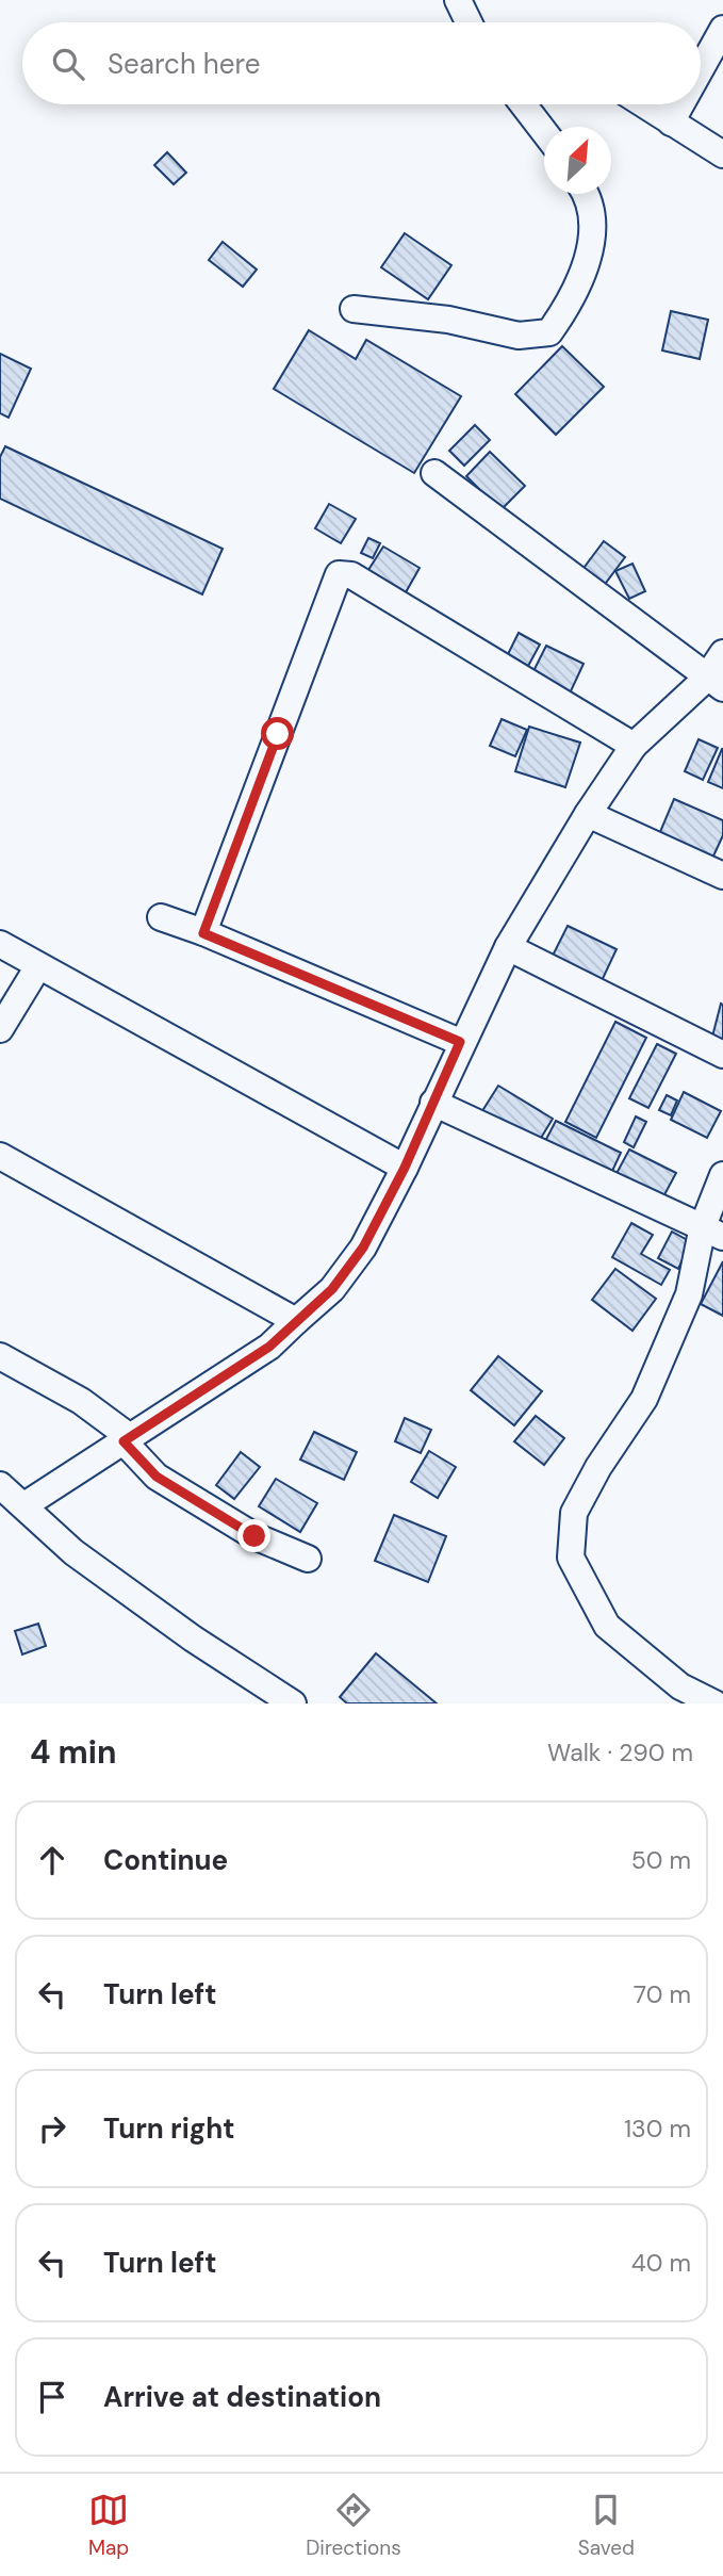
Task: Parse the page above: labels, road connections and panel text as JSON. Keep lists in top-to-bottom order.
{
  "north": "top right",
  "page": {
    "search": "Search here",
    "heading": ["4 min", "Walk · 290 m"],
    "list": [
      ["Continue", "50 m"],
      ["Turn left", "70 m"],
      ["Turn right", "130 m"],
      ["Turn left", "40 m"],
      "Arrive at destination"
    ],
    "nav": ["Map", "Directions", "Saved"]
  }
}
